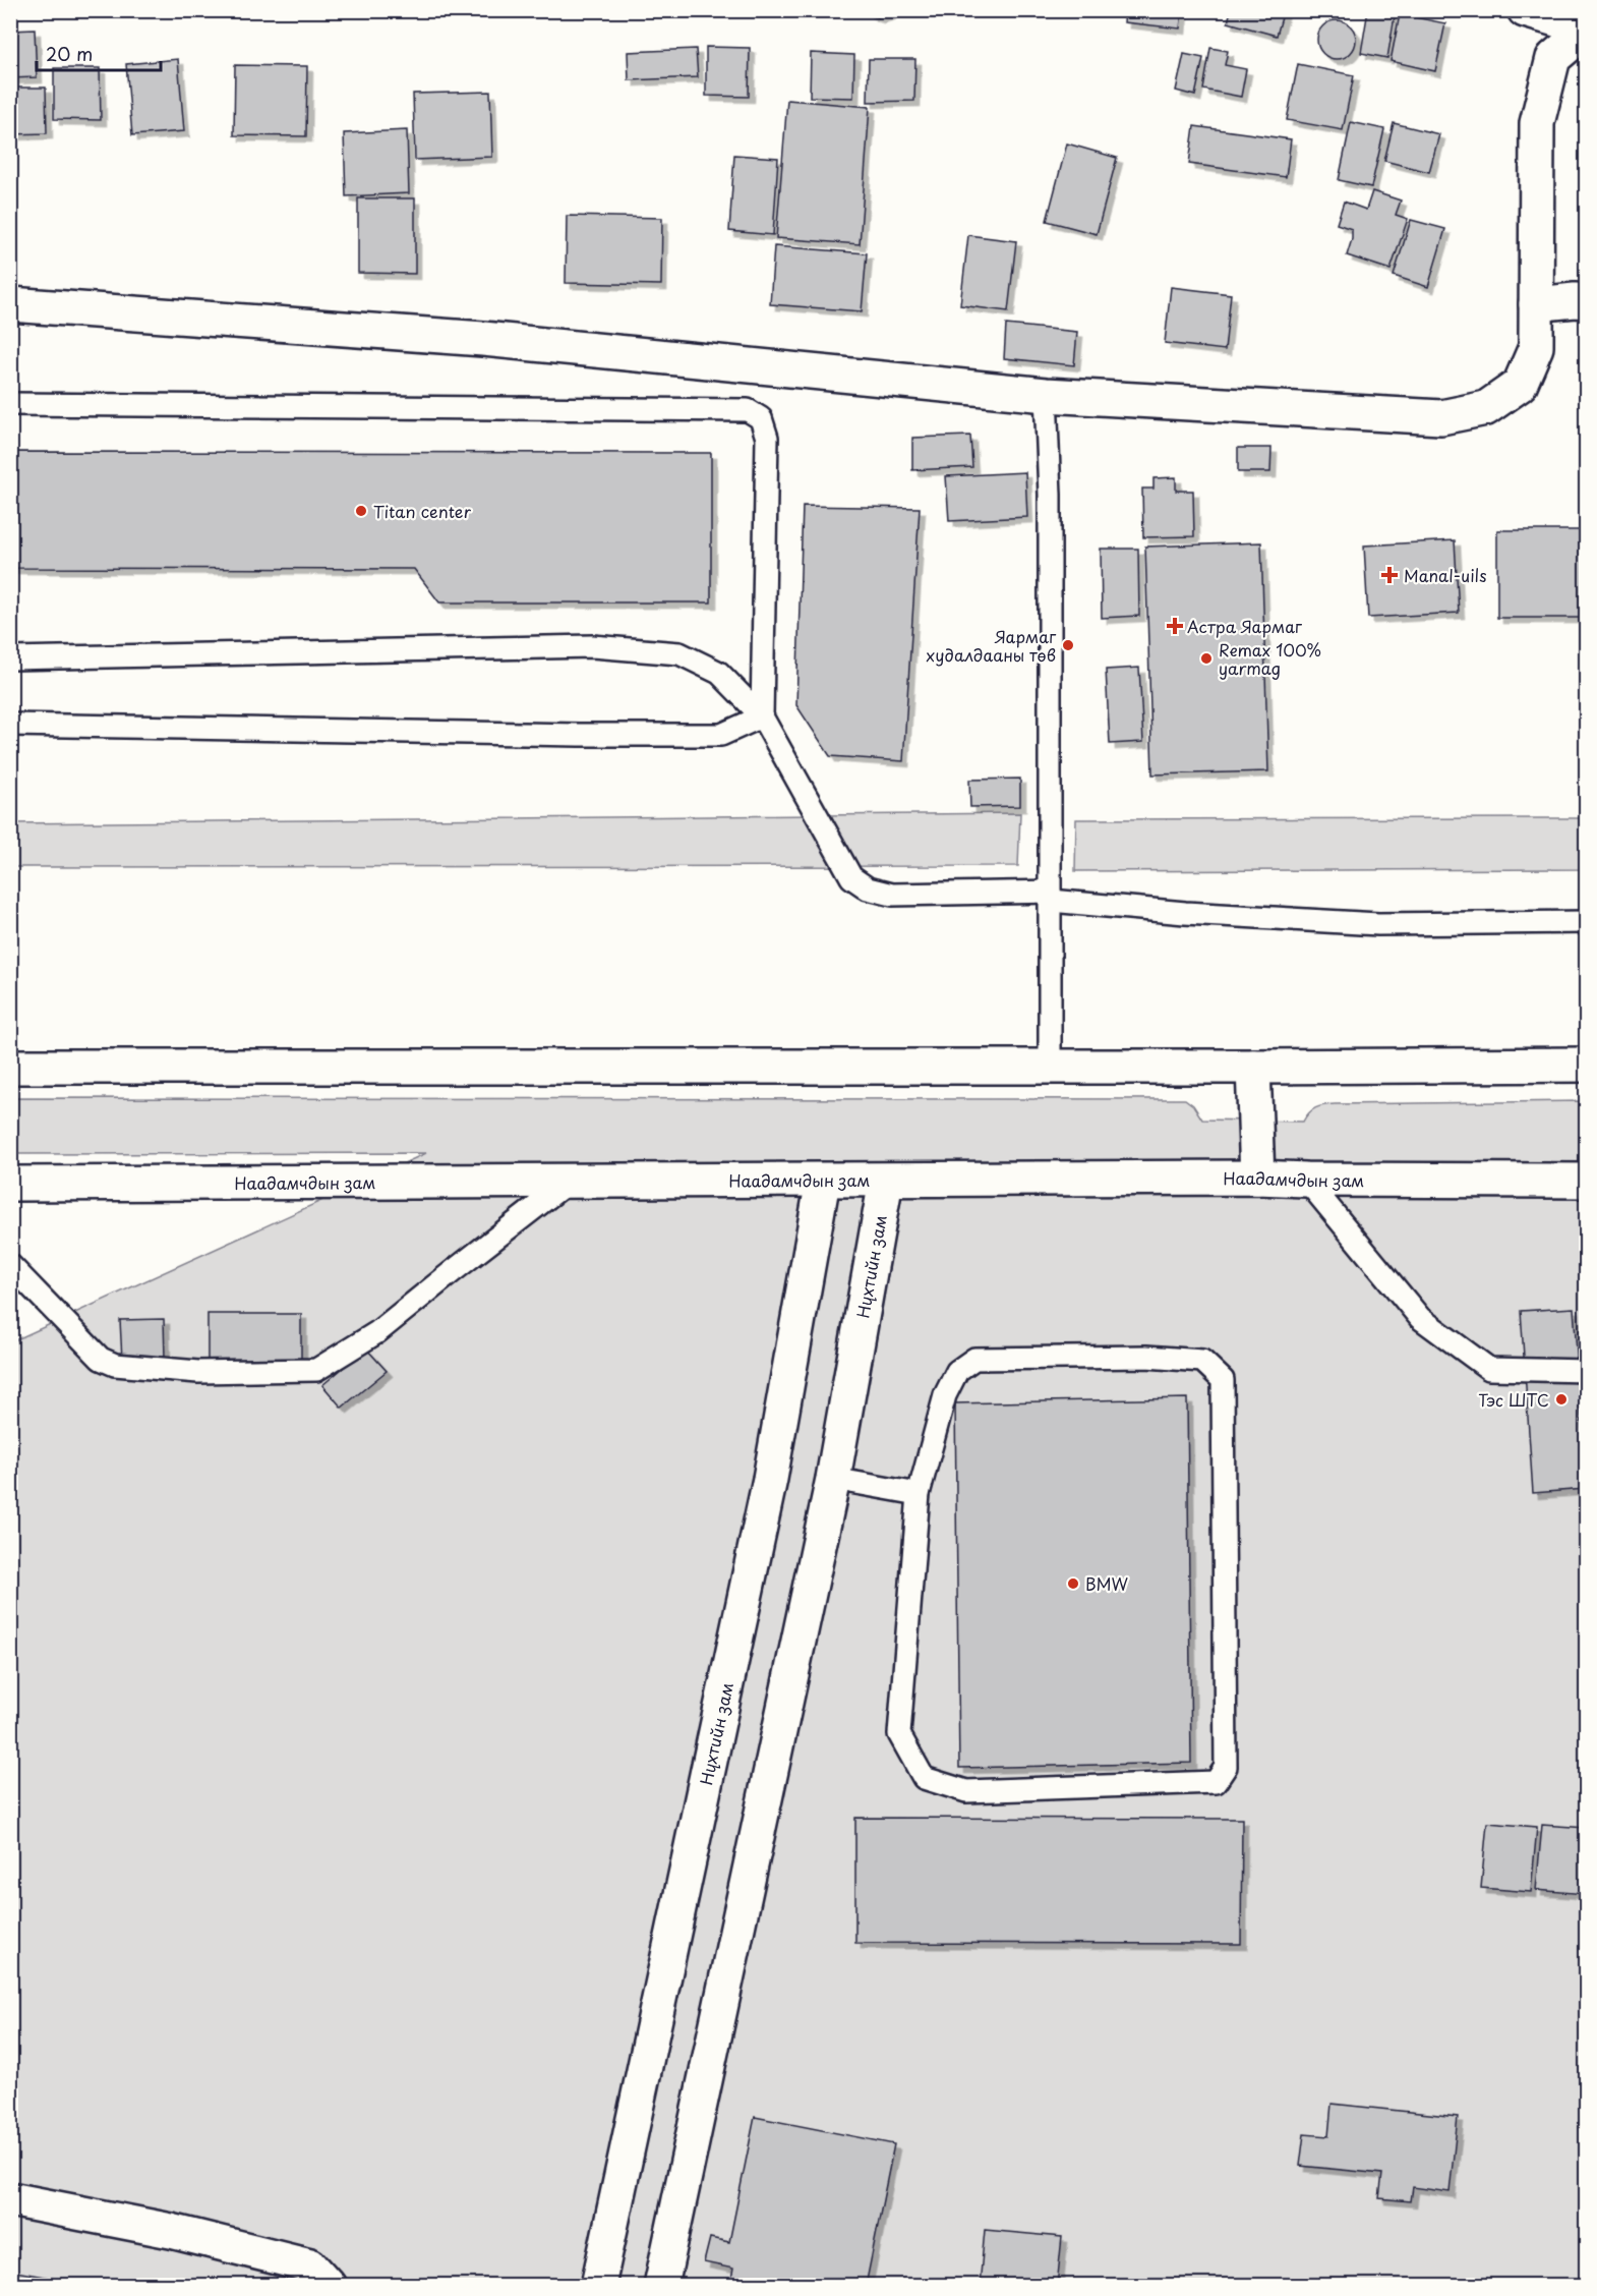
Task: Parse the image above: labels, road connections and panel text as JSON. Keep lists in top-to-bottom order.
{
  "streets": {
    "main road": ["Наадамчдын зам", "Нүхтийн зам"]
  },
  "crossings": [
    ["Наадамчдын зам", "Нүхтийн зам"]
  ],
  "places": {
    "other": [
      "Titan center",
      "Яармаг худалдааны төв",
      "Remax 100% yarmag",
      "Тэс ШТС",
      "BMW"
    ],
    "health": ["Manal-uils", "Астра Яармаг"]
  },
  "scale_bar": "20 m"
}
